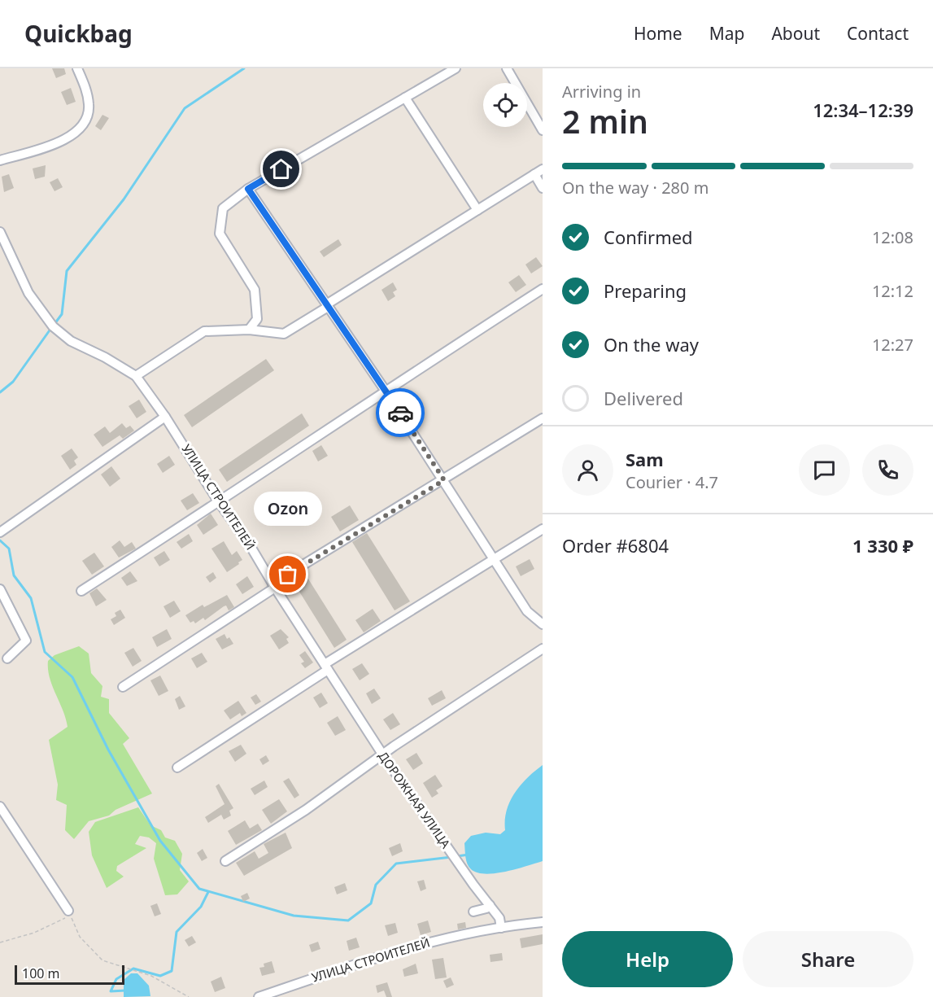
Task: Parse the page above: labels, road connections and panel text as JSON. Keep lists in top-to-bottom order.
{
  "streets": {
    "street": ["УЛИЦА СТРОИТЕЛЕЙ", "ДОРОЖНАЯ УЛИЦА"]
  },
  "crossings": [
    ["УЛИЦА СТРОИТЕЛЕЙ", "ДОРОЖНАЯ УЛИЦА"]
  ],
  "places": ["Ozon"],
  "scale_bar": "100 m",
  "page": {
    "header": "Quickbag",
    "nav": [
      "Home",
      "Map",
      "About",
      "Contact"
    ],
    "heading": ["2 min", "Arriving in", "12:34–12:39"],
    "panel": [
      "Sam",
      "Courier · 4.7",
      "Order #6804",
      "1 330 ₽"
    ],
    "bar": "On the way · 280 m",
    "list": [
      ["Confirmed", "12:08"],
      ["Preparing", "12:12"],
      ["On the way", "12:27"],
      "Delivered"
    ],
    "bubble": "Ozon",
    "buttons": ["Help", "Share"],
    "scale": "100 m"
  }
}
